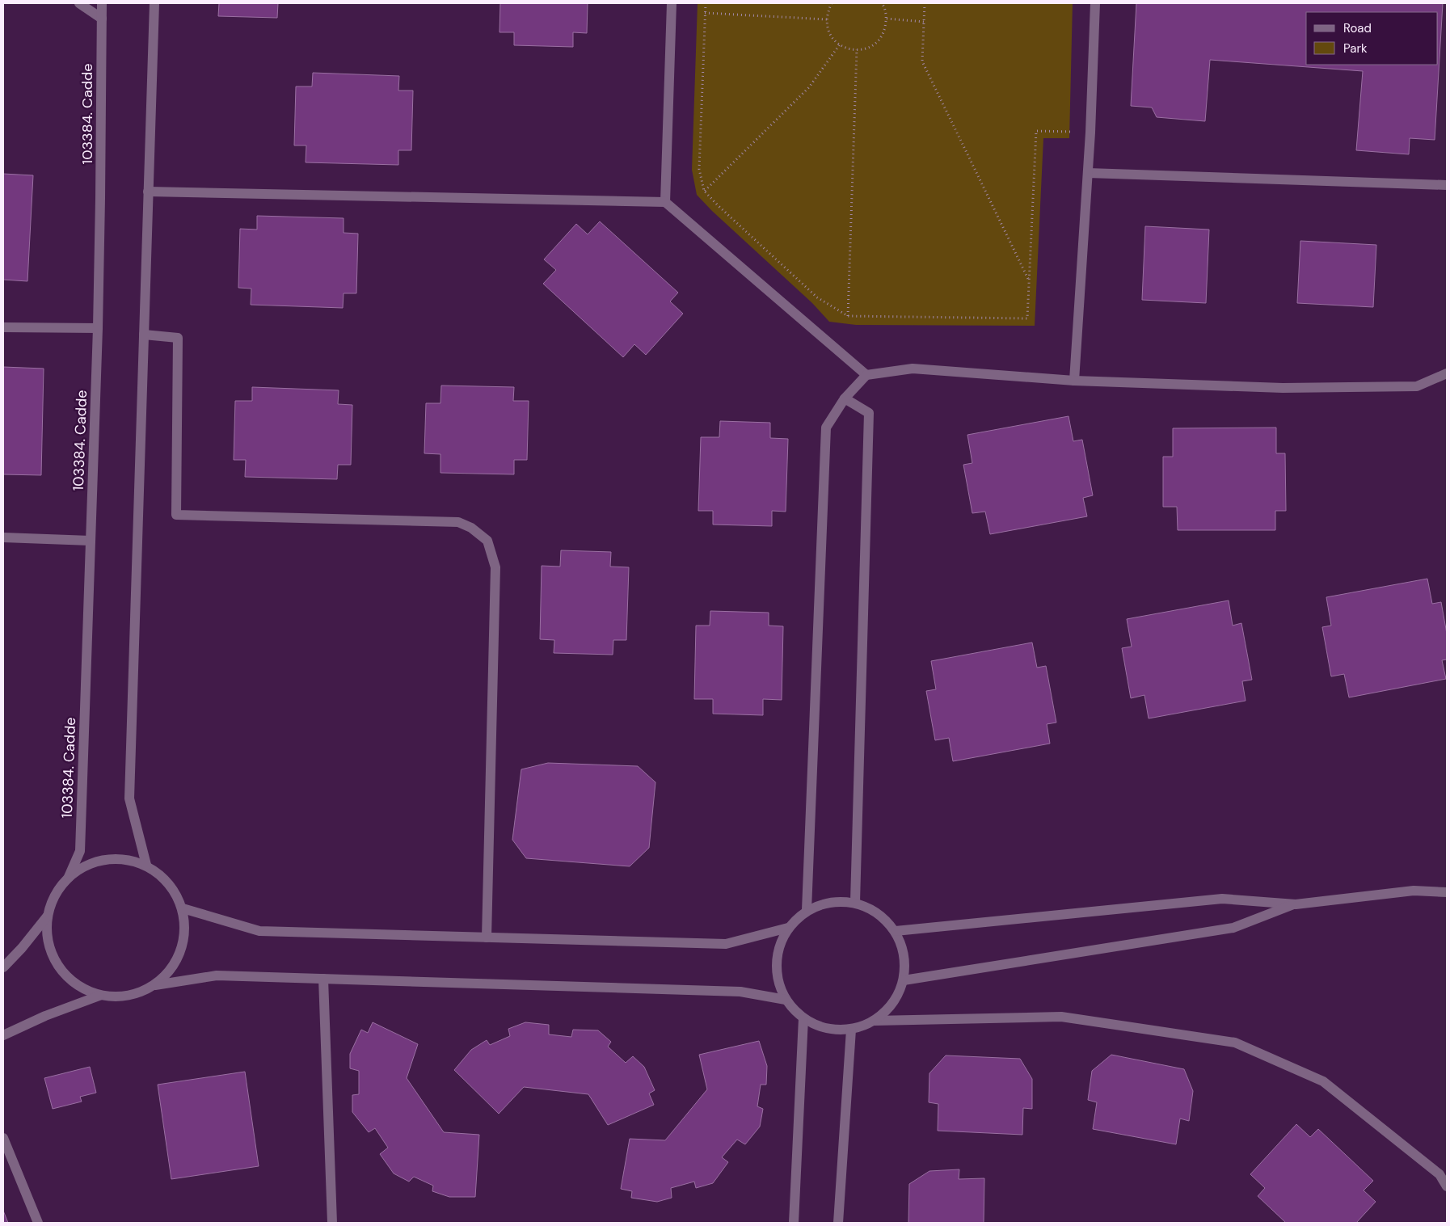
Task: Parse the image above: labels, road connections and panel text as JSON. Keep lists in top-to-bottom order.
{
  "streets": {
    "street": ["103384. Cadde"]
  },
  "legend": ["Road", "Park"]
}
